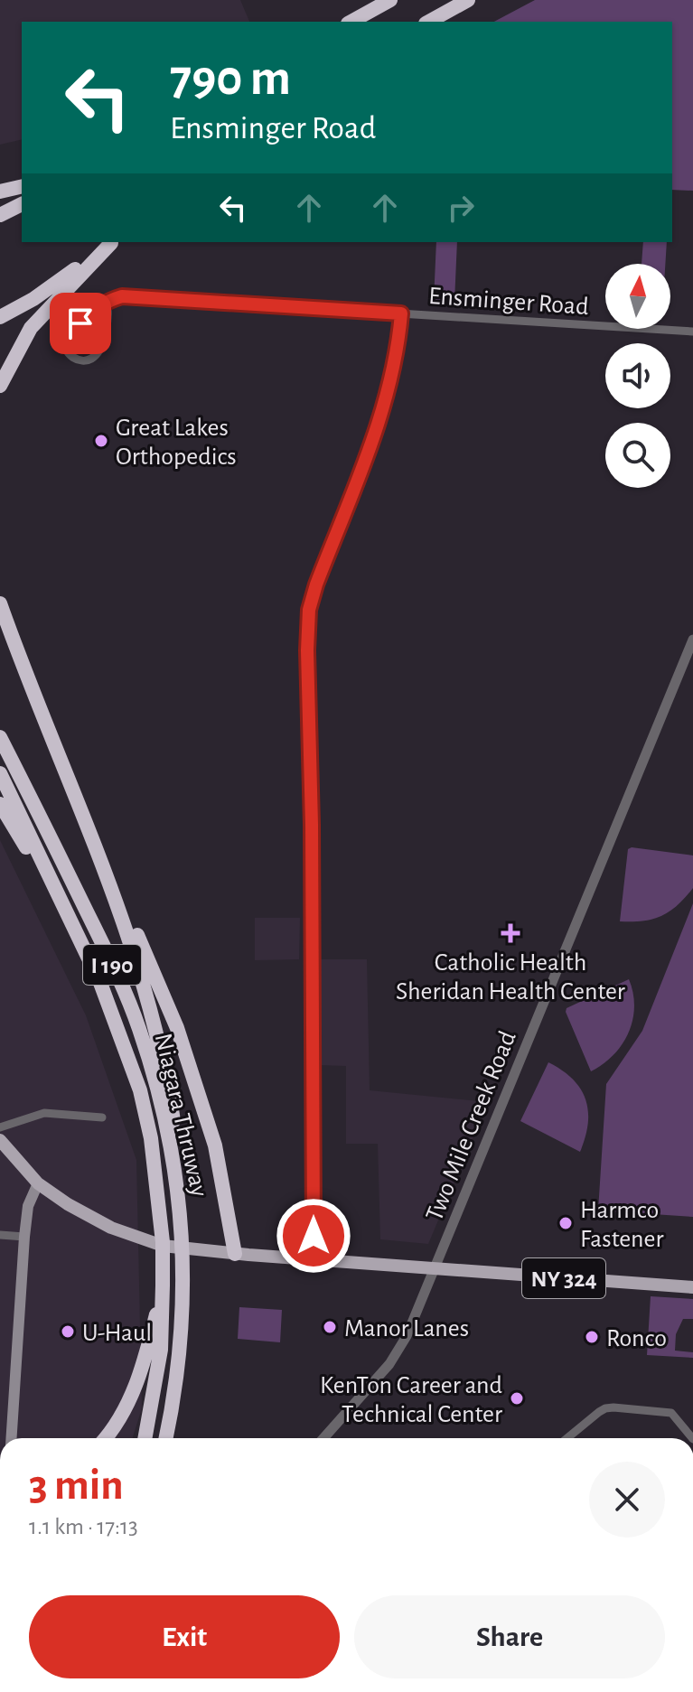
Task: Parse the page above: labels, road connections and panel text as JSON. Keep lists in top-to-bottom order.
{
  "streets": {
    "highway": ["I 190", "Niagara Thruway"],
    "main road": ["NY 324"],
    "street": ["Ensminger Road", "Two Mile Creek Road"]
  },
  "crossings": [
    ["Two Mile Creek Road", "NY 324"]
  ],
  "places": {
    "other": [
      "Great Lakes Orthopedics",
      "Harmco Fastener",
      "Manor Lanes",
      "U-Haul",
      "Ronco",
      "KenTon Career and Technical Center"
    ],
    "health": ["Catholic Health Sheridan Health Center"]
  },
  "north": "top",
  "page": {
    "turn": ["790 m", "Ensminger Road"],
    "heading": ["3 min", "1.1 km · 17:13"],
    "buttons": ["Exit", "Share"]
  }
}
